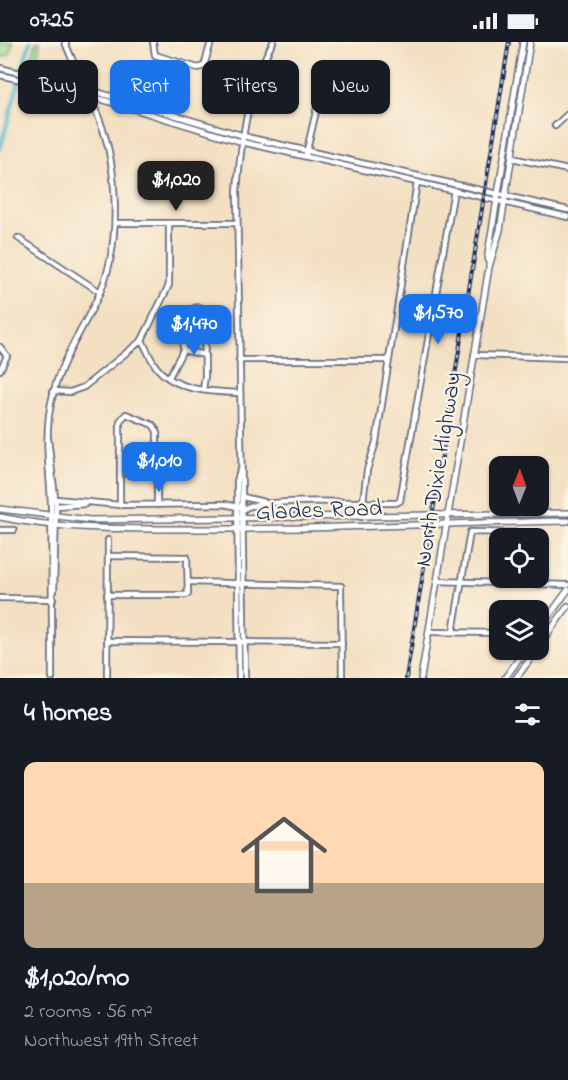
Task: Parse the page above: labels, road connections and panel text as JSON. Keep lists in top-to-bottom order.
{
  "streets": {
    "main road": ["North Dixie Highway", "Glades Road"]
  },
  "crossings": [
    ["North Dixie Highway", "Glades Road"]
  ],
  "north": "top",
  "page": {
    "status": "07:25",
    "chip": [
      "Buy",
      "Rent",
      "Filters",
      "New"
    ],
    "price": [
      "$1,020",
      "$1,570",
      "$1,470",
      "$1,010"
    ],
    "heading": "4 homes",
    "list": [
      {
        "name": "$1,020/mo",
        "note": "2 rooms · 56 m² · Northwest 19th Street"
      }
    ]
  }
}
